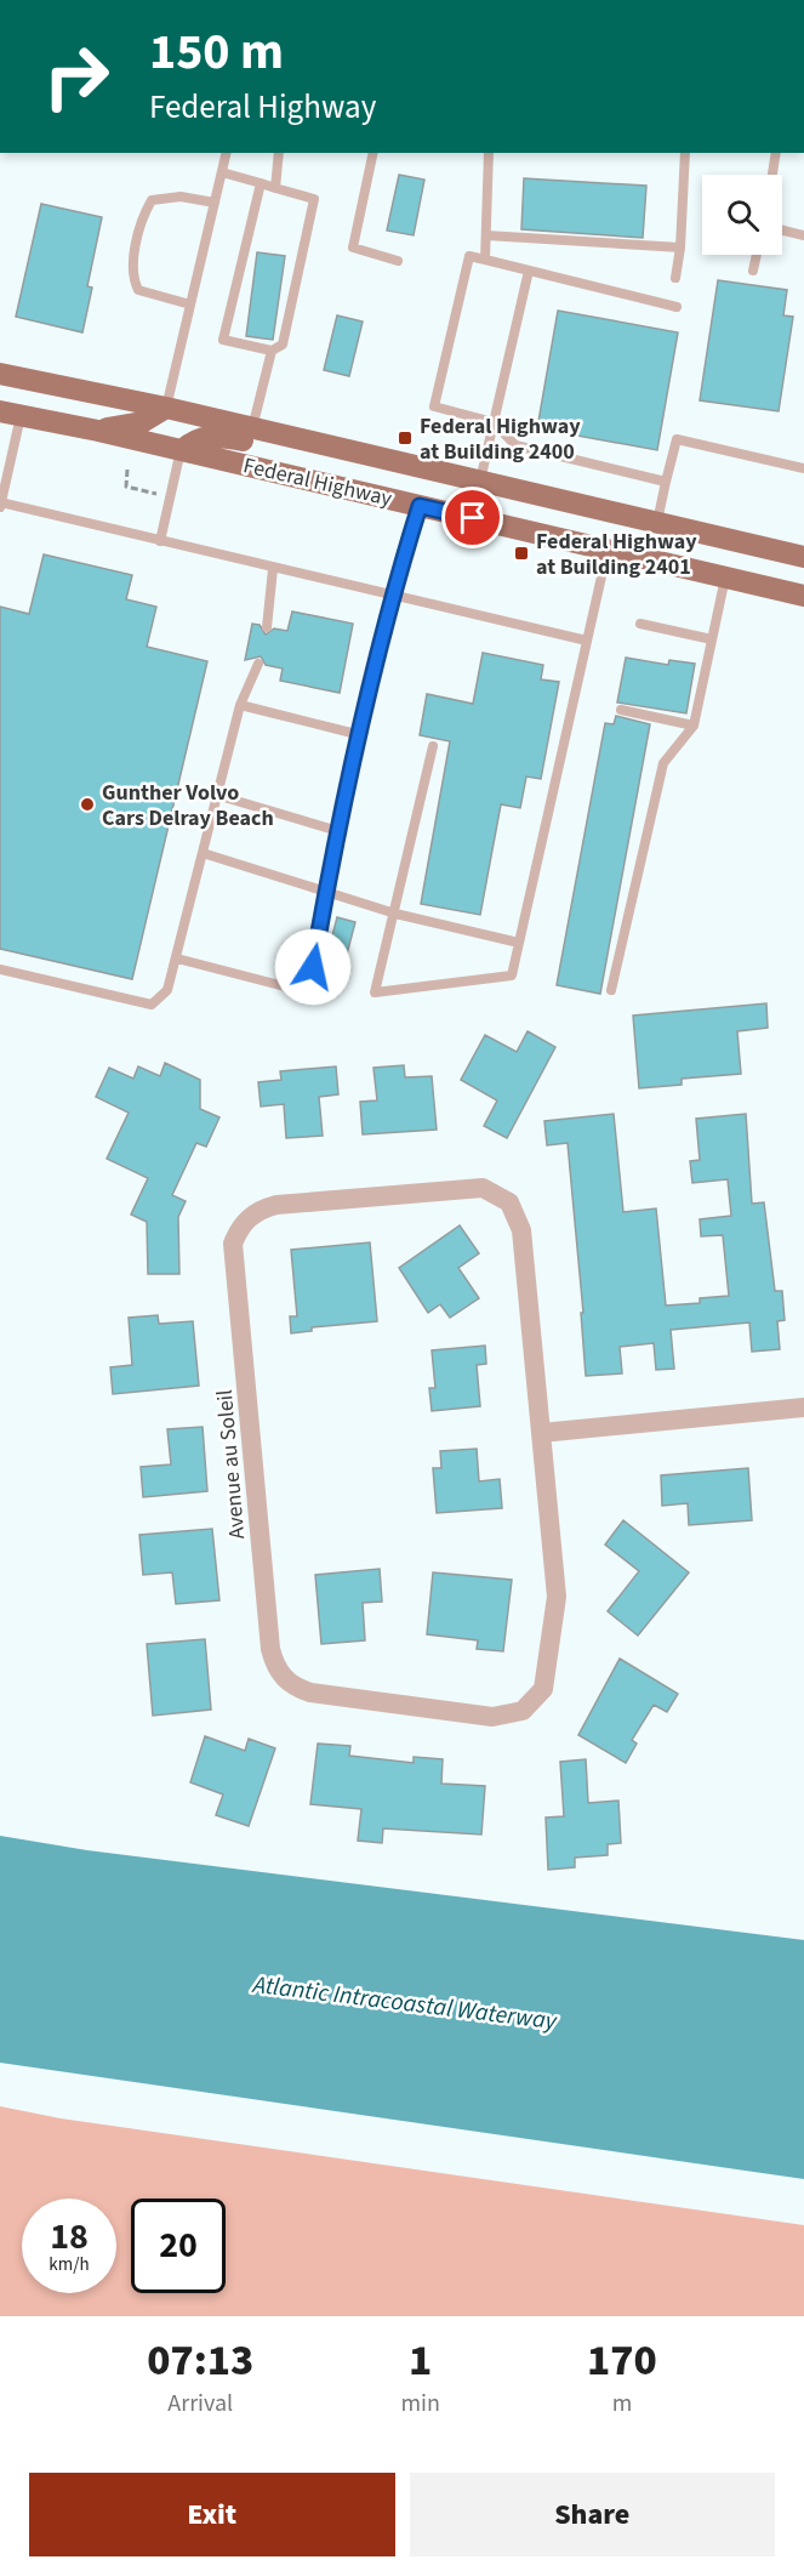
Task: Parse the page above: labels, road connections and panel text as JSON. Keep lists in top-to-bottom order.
{
  "streets": {
    "main road": ["Federal Highway"],
    "street": ["Avenue au Soleil"]
  },
  "water": ["Atlantic Intracoastal Waterway"],
  "places": {
    "transit": ["Federal Highway at Building 2400", "Federal Highway at Building 2401"],
    "other": ["Gunther Volvo Cars Delray Beach"]
  },
  "page": {
    "turn": ["150 m", "Federal Highway"],
    "speed": "18 km/h",
    "limit": "20",
    "eta": [
      "07:13",
      "Arrival",
      "1",
      "min",
      "170",
      "m"
    ],
    "buttons": ["Exit", "Share"]
  }
}
